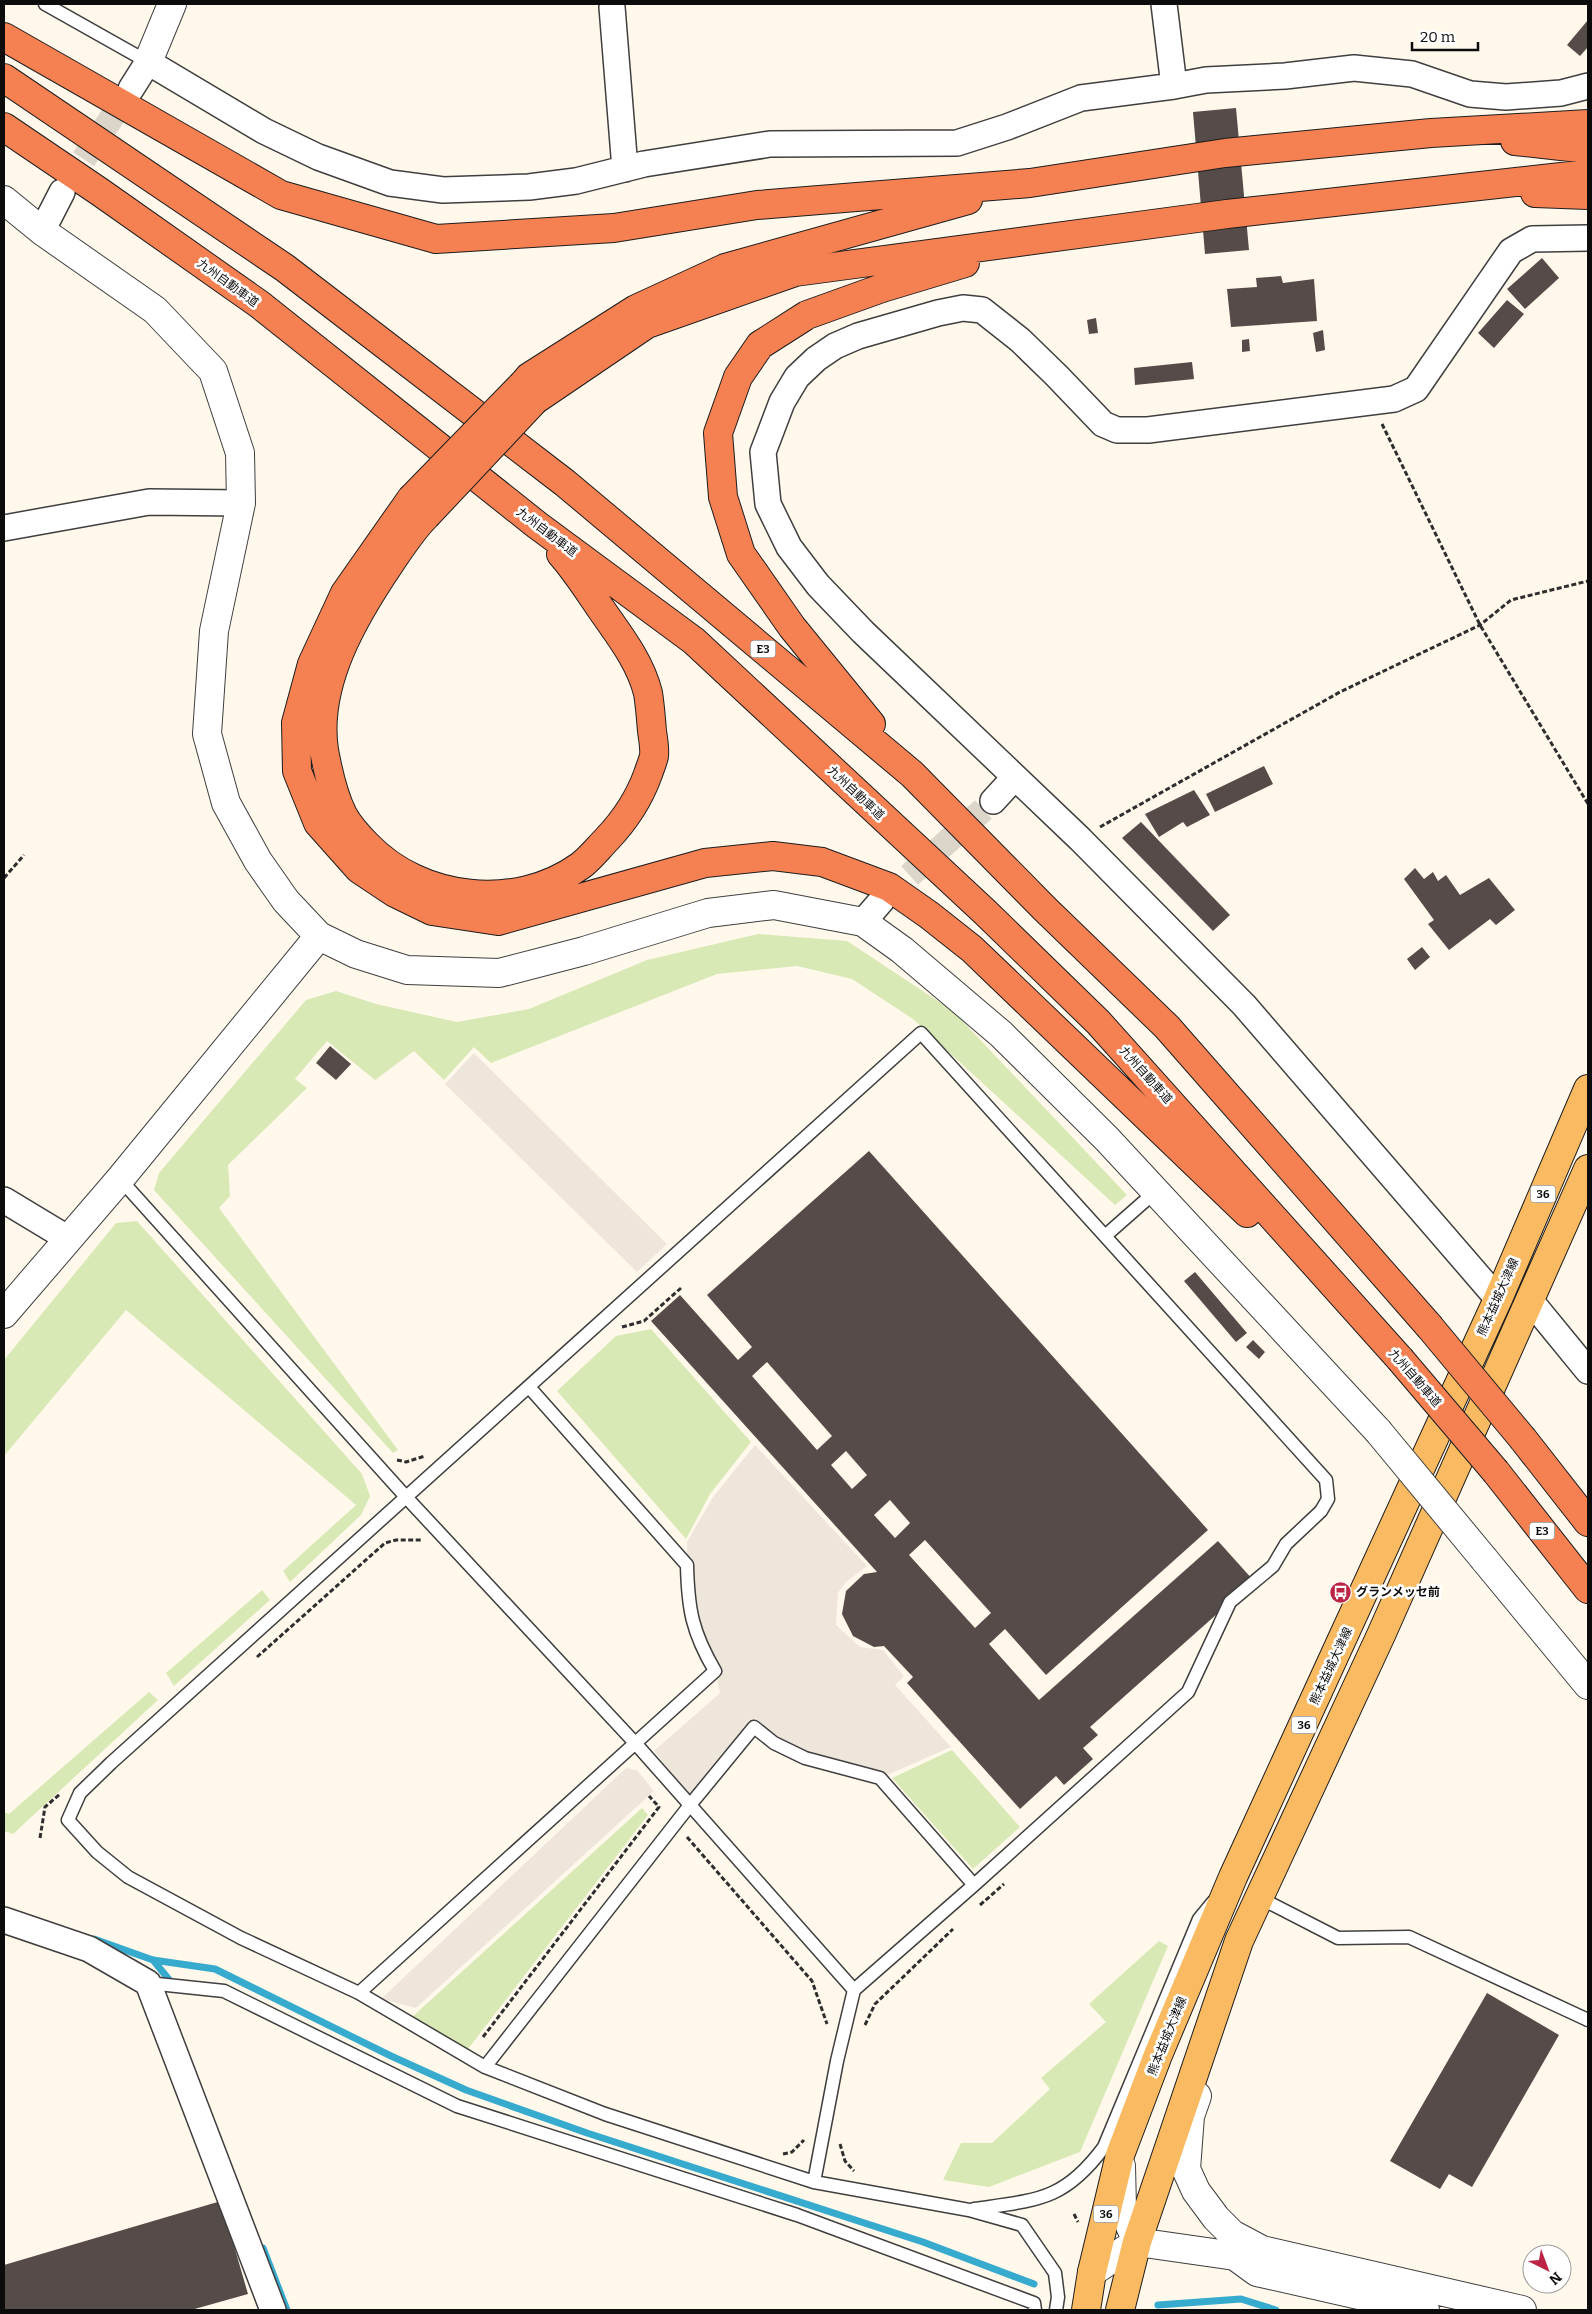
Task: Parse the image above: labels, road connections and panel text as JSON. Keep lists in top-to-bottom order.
{
  "streets": {
    "highway": ["九州自動車道", "E3"],
    "main road": ["36", "熊本益城大津線"]
  },
  "places": {
    "bus stop": ["グランメッセ前"]
  },
  "scale_bar": "20 m",
  "north": "bottom right"
}
